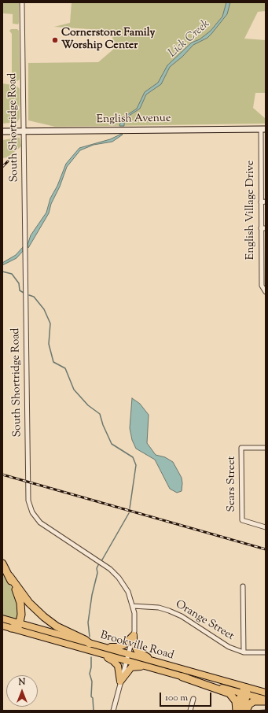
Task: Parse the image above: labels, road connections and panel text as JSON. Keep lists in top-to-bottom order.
{
  "streets": {
    "main road": ["Brookville Road"],
    "street": [
      "English Avenue",
      "South Shortridge Road",
      "English Village Drive",
      "Sears Street",
      "Orange Street"
    ]
  },
  "crossings": [
    ["English Avenue", "South Shortridge Road"],
    ["English Avenue", "English Village Drive"],
    ["South Shortridge Road", "Orange Street"],
    ["South Shortridge Road", "Brookville Road"]
  ],
  "water": ["Lick Creek"],
  "places": ["Cornerstone Family Worship Center"],
  "scale_bar": "100 m",
  "north": "top"
}
